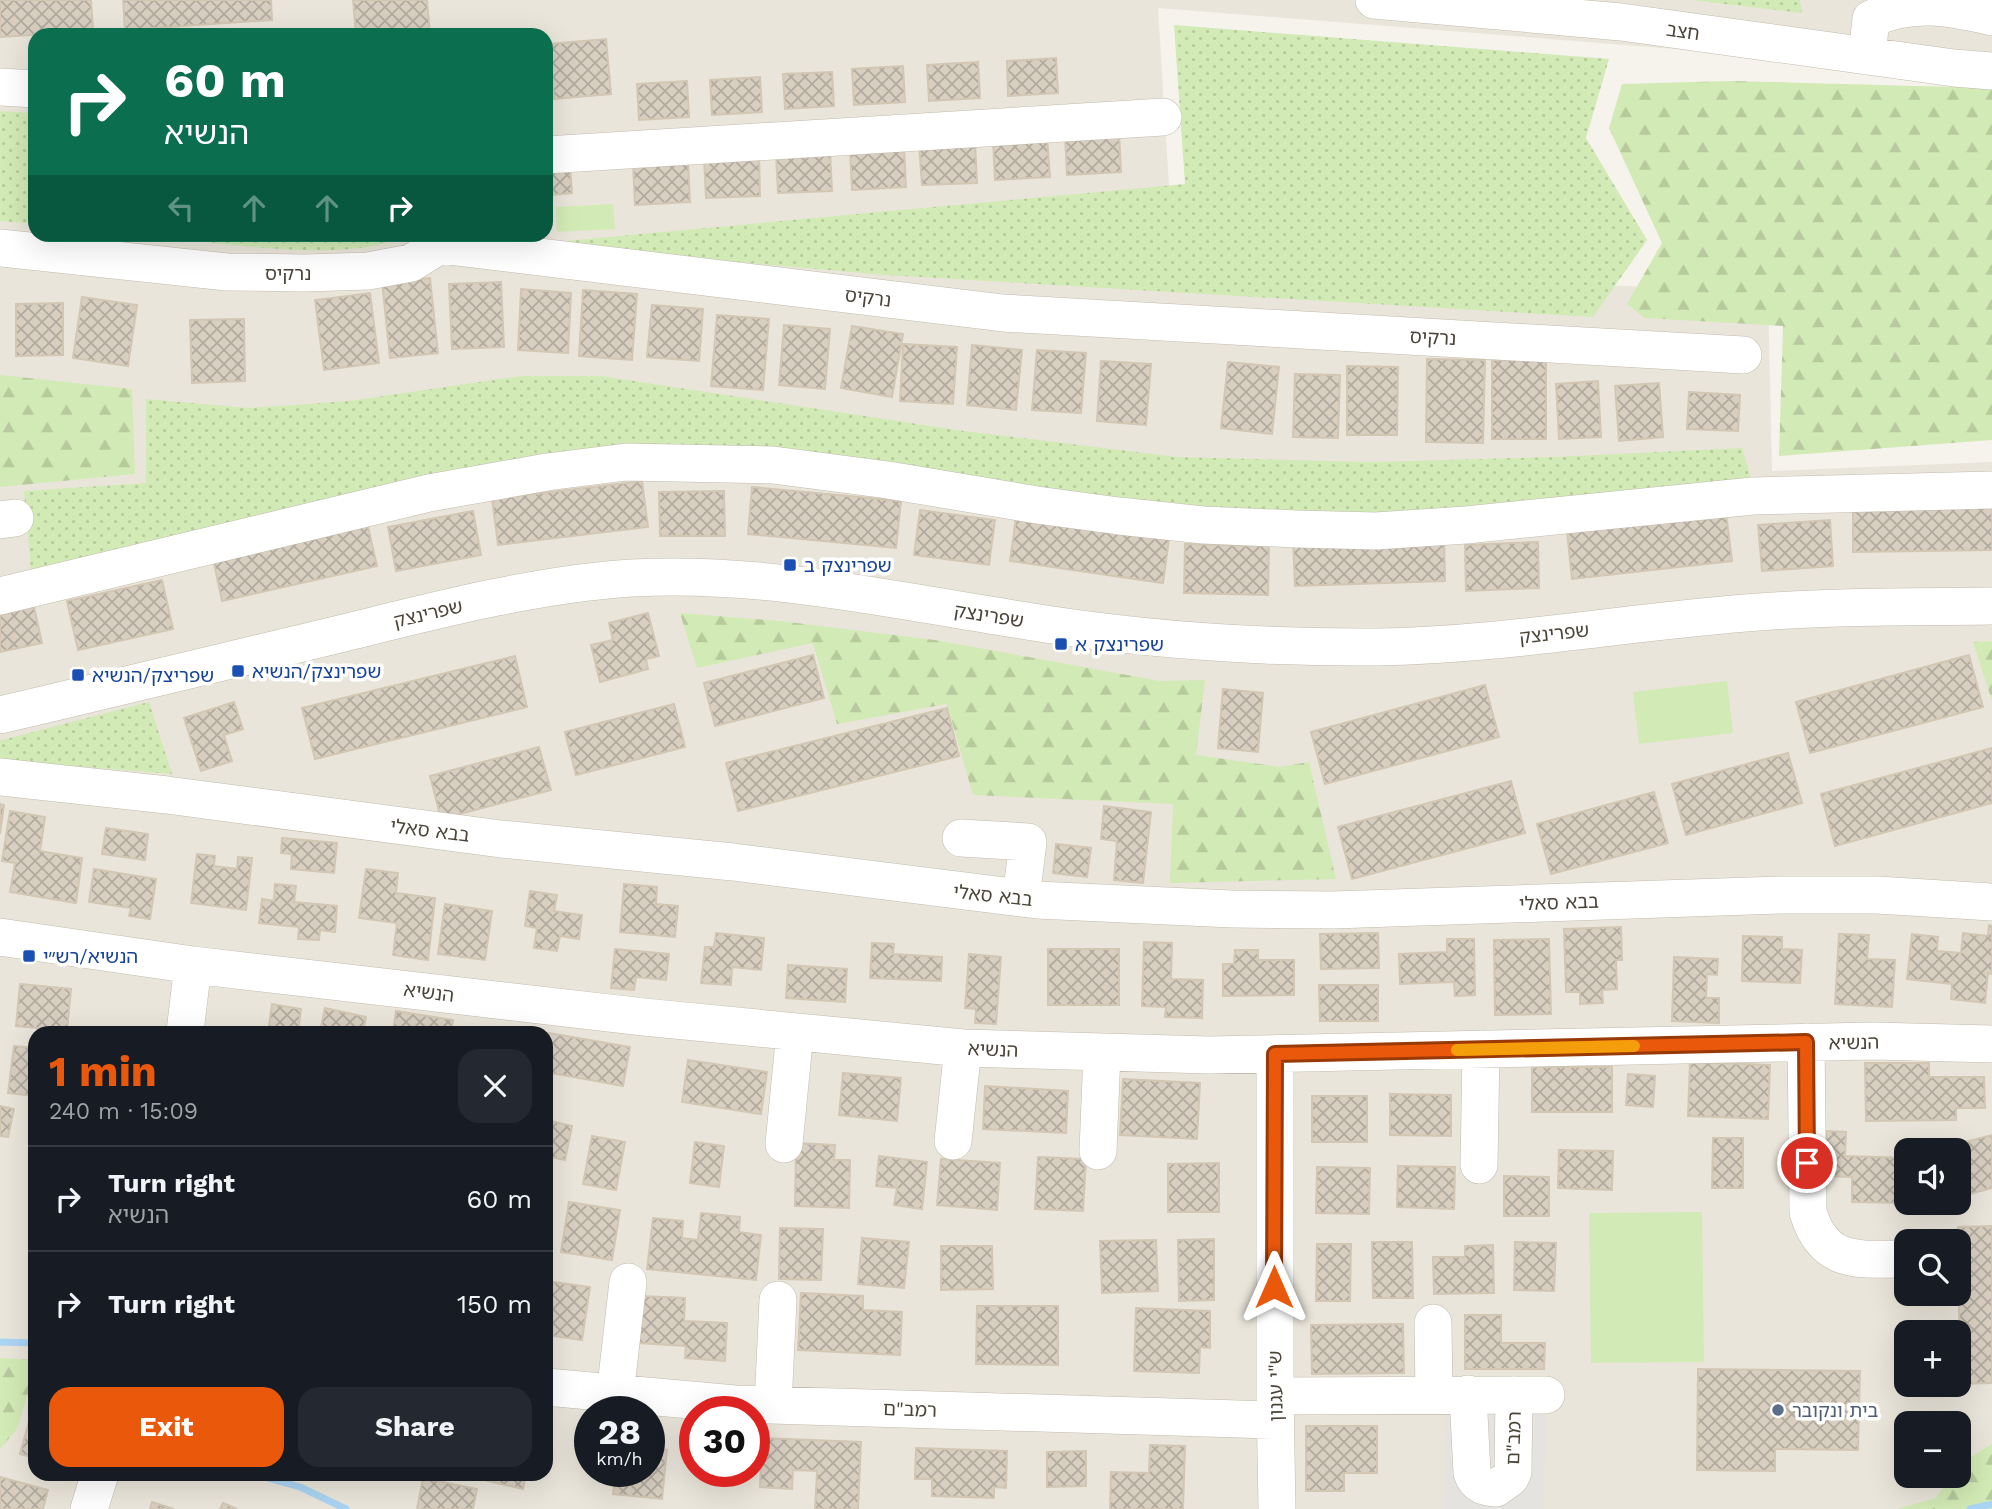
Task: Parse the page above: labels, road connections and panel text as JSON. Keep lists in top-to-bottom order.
{
  "streets": {
    "street": [
      "חצב",
      "נרקיס",
      "שפרינצק",
      "בבא סאלי",
      "הנשיא",
      "ש\"י עגנון",
      "רמב\"ם"
    ]
  },
  "crossings": [
    ["הנשיא", "ש\"י עגנון"],
    ["ש\"י עגנון", "רמב\"ם"]
  ],
  "places": {
    "transit": [
      "שפרינצק ב",
      "שפרינצק א",
      "שפרינצק/הנשיא",
      "שפריצק/הנשיא",
      "הנשיא/רש״י"
    ],
    "other": ["בית ונקובר"]
  },
  "page": {
    "turn": ["60 m", "הנשיא"],
    "heading": ["1 min", "240 m · 15:09"],
    "map_buttons": ["+", "−"],
    "list": [
      {
        "name": "Turn right",
        "note": "הנשיא",
        "value": "60 m"
      },
      {
        "name": "Turn right",
        "value": "150 m"
      }
    ],
    "buttons": ["Exit", "Share"],
    "speed": "28 km/h",
    "limit": "30"
  }
}
